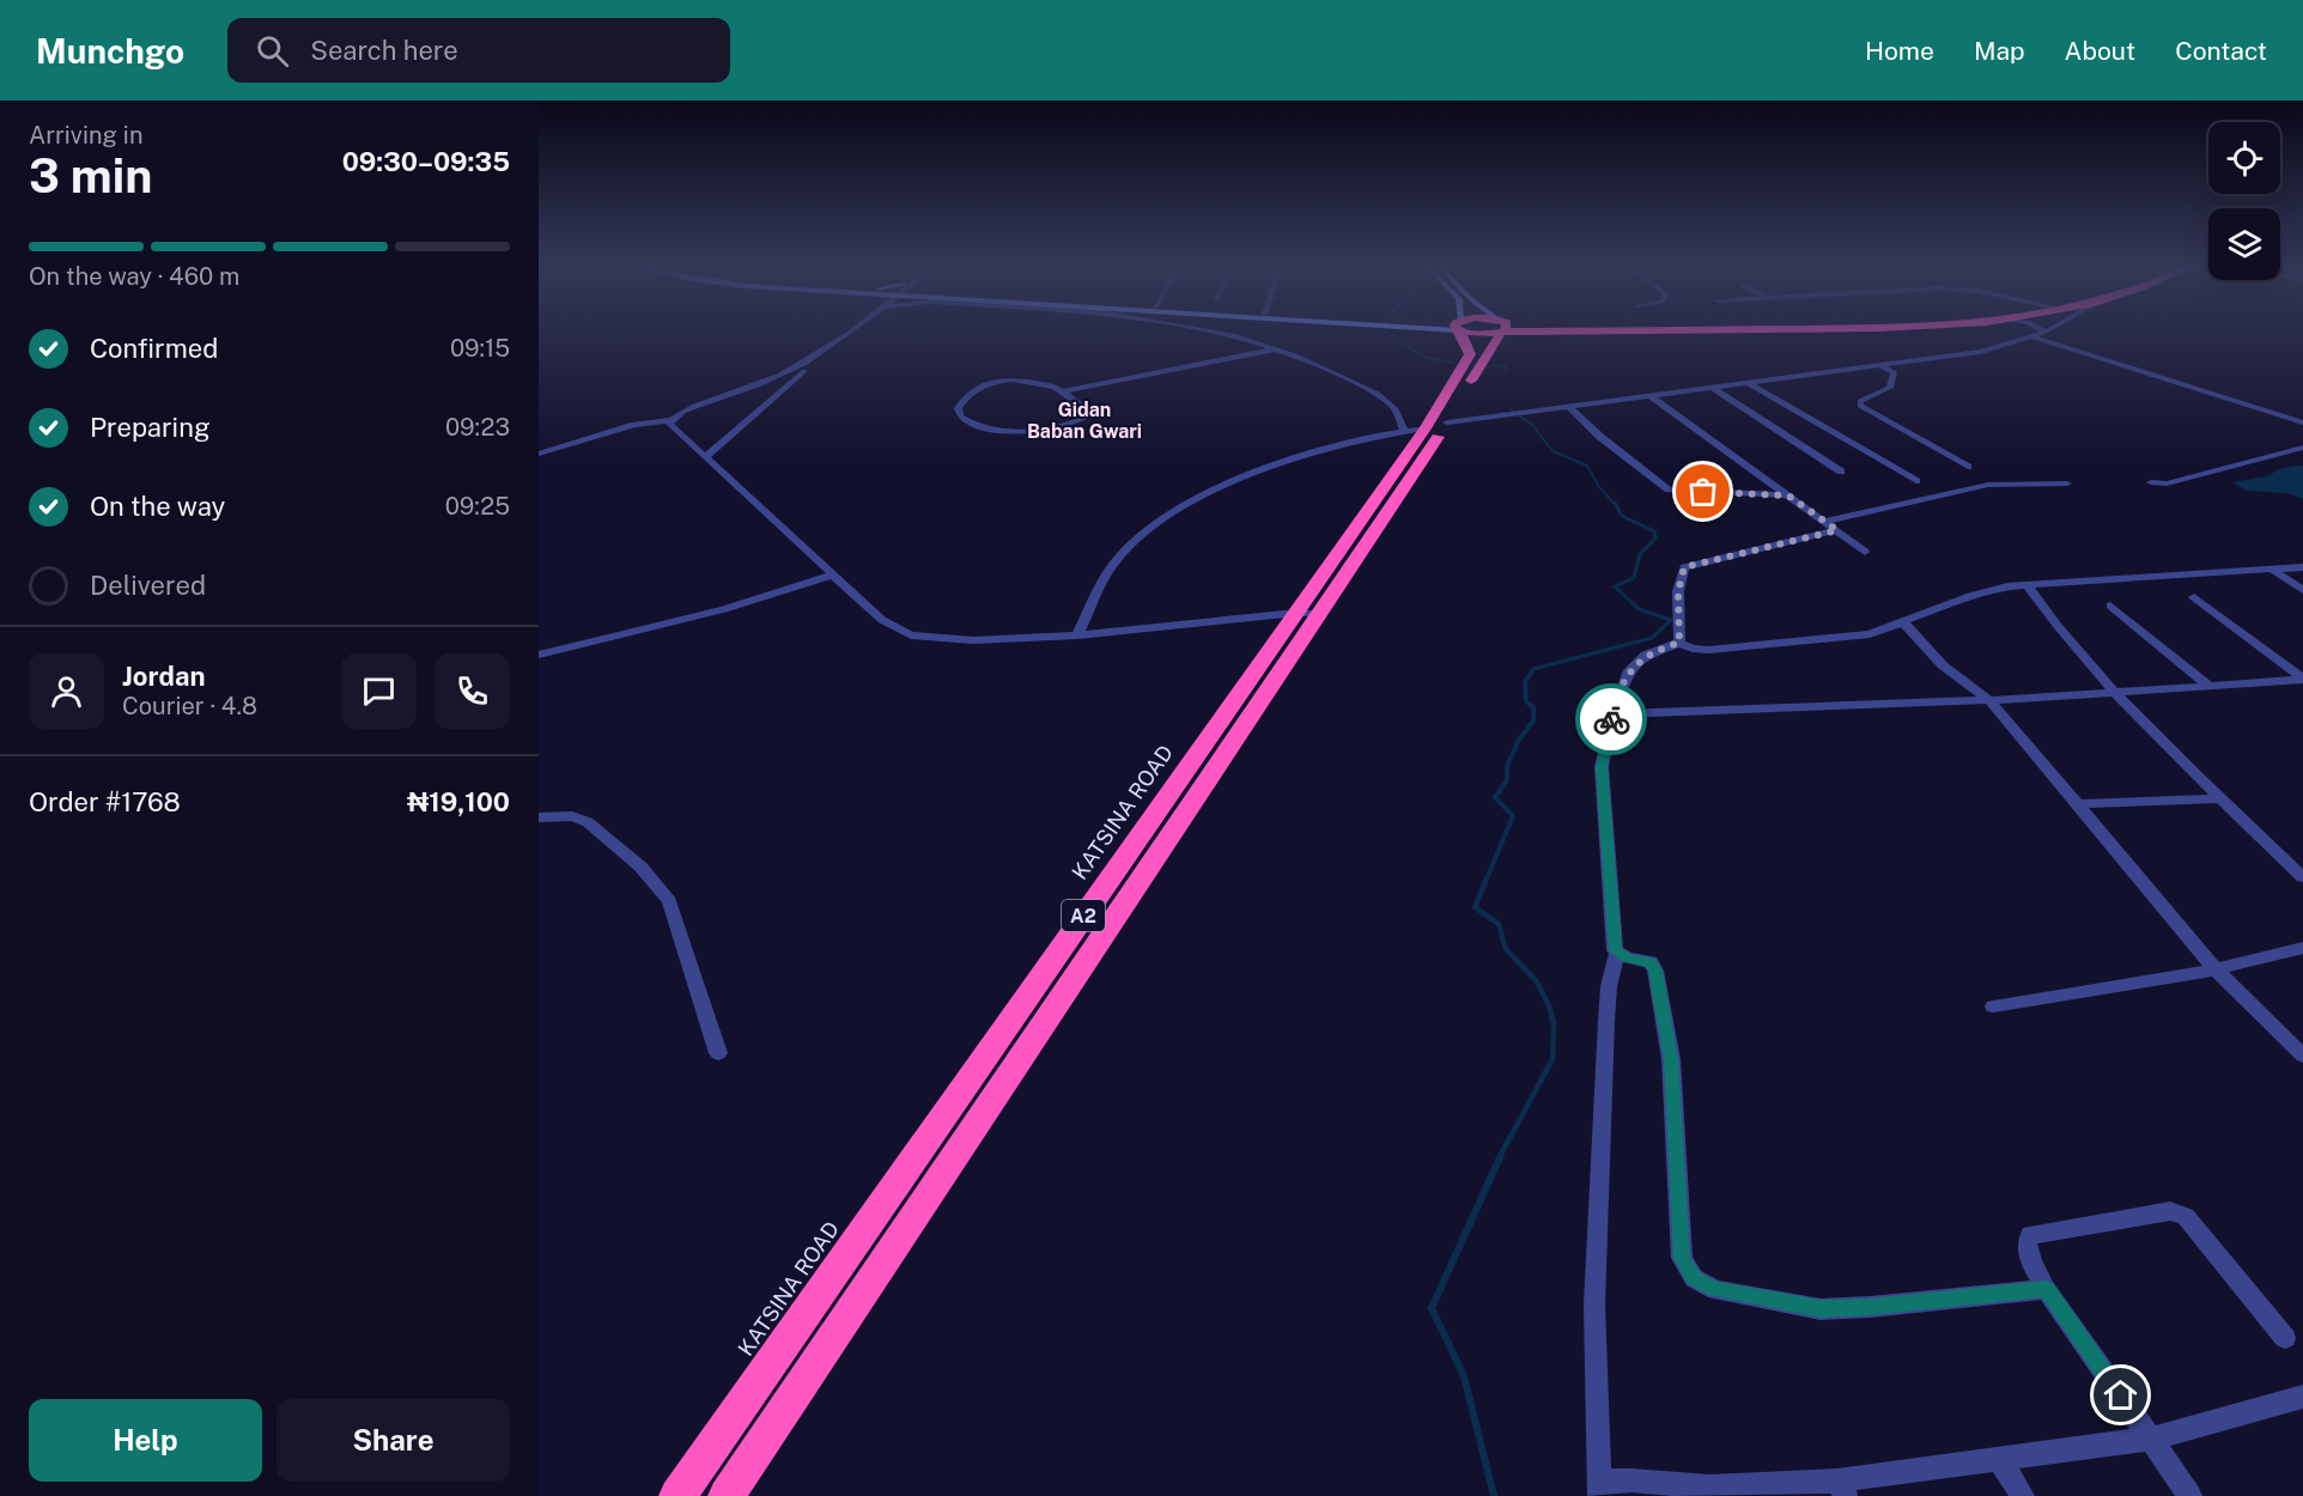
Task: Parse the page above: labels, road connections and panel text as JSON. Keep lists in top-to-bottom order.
{
  "streets": {
    "highway": ["KATSINA ROAD", "A2"]
  },
  "districts": ["Gidan Baban Gwari"],
  "page": {
    "header": "Munchgo",
    "search": "Search here",
    "nav": [
      "Home",
      "Map",
      "About",
      "Contact"
    ],
    "heading": ["3 min", "Arriving in", "09:30–09:35"],
    "panel": [
      "Jordan",
      "Courier · 4.8",
      "Order #1768",
      "₦19,100"
    ],
    "bar": "On the way · 460 m",
    "list": [
      ["Confirmed", "09:15"],
      ["Preparing", "09:23"],
      ["On the way", "09:25"],
      "Delivered"
    ],
    "buttons": ["Help", "Share"]
  }
}
